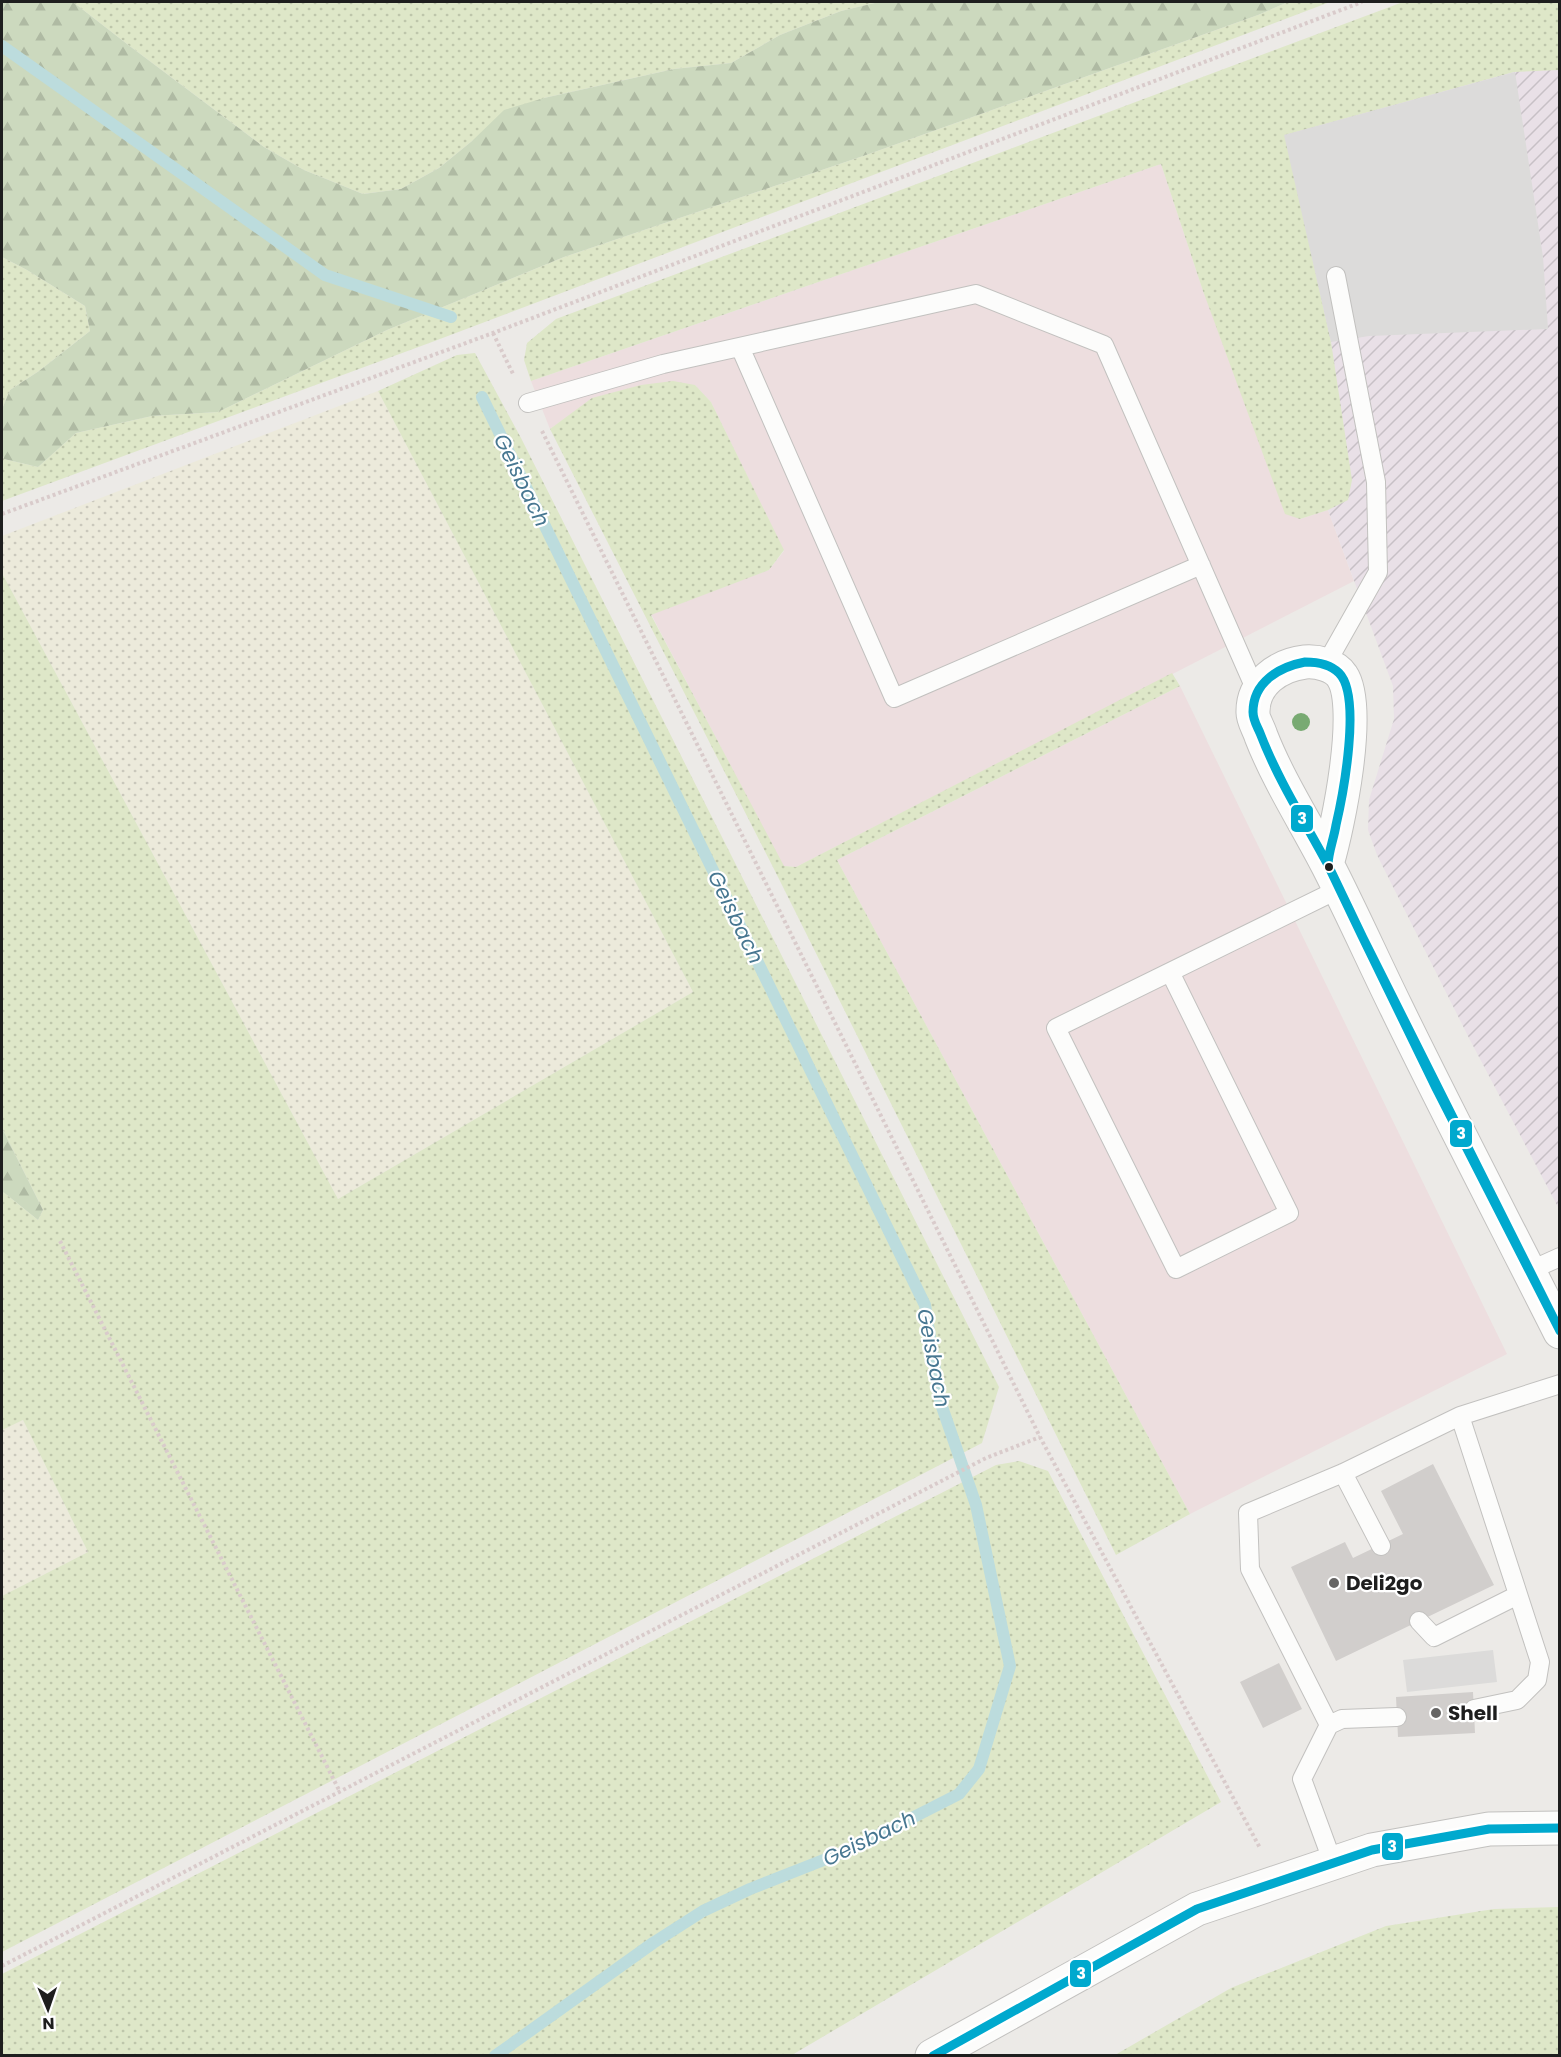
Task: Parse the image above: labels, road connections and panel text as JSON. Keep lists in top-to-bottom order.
{
  "water": ["Geisbach"],
  "places": ["Deli2go", "Shell"],
  "lines": ["transit line 3"],
  "north": "bottom"
}
